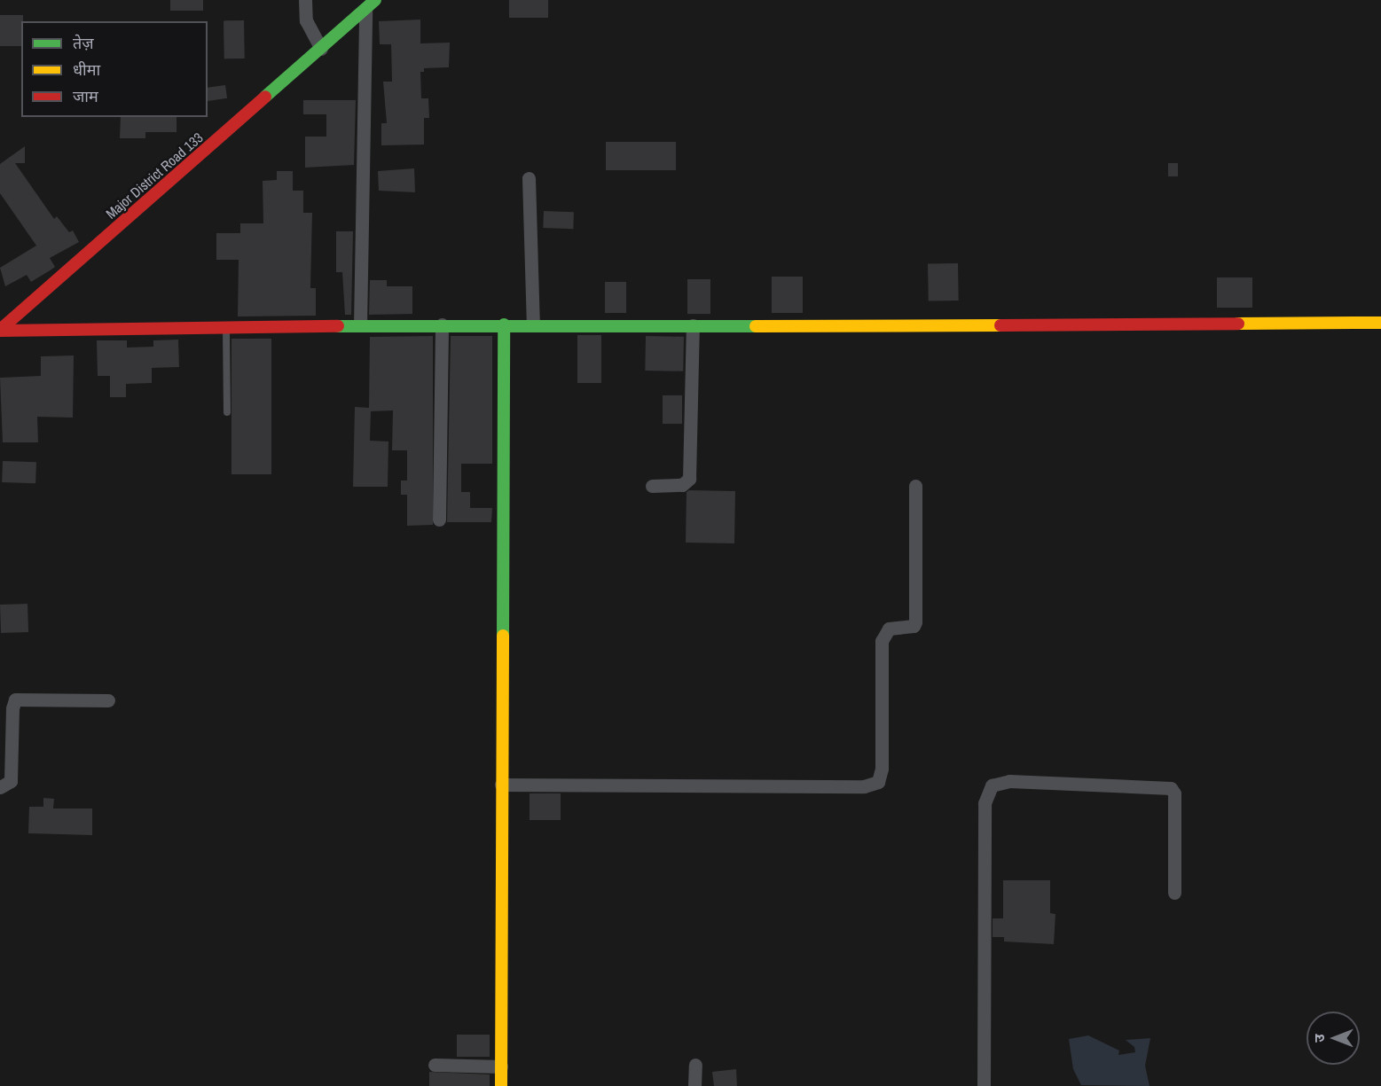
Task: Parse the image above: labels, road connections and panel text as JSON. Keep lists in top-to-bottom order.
{
  "streets": {
    "street": ["Major District Road 133"]
  },
  "legend": ["तेज़", "धीमा", "जाम"],
  "north": "left"
}
